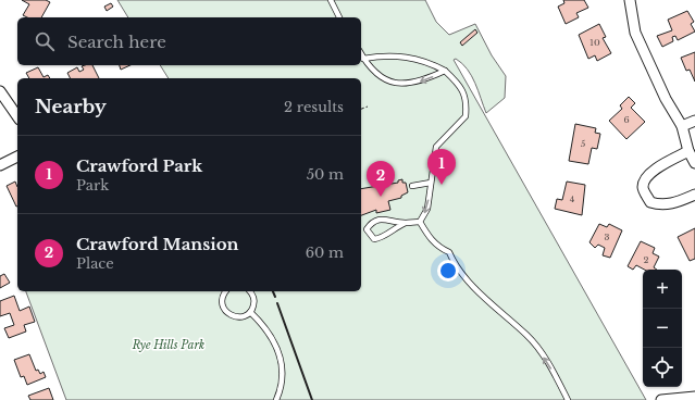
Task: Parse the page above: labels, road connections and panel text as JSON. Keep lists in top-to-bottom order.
{
  "parks": ["Rye Hills Park"],
  "house_numbers": [
    "10",
    "6",
    "5",
    "4",
    "3",
    "2"
  ],
  "page": {
    "search": "Search here",
    "heading": ["Nearby", "2 results"],
    "list": [
      {
        "mark": "1",
        "name": "Crawford Park",
        "note": "Park",
        "value": "50 m"
      },
      {
        "mark": "2",
        "name": "Crawford Mansion",
        "note": "Place",
        "value": "60 m"
      }
    ],
    "pins": ["1", "2"],
    "map_buttons": ["+", "−"]
  }
}
